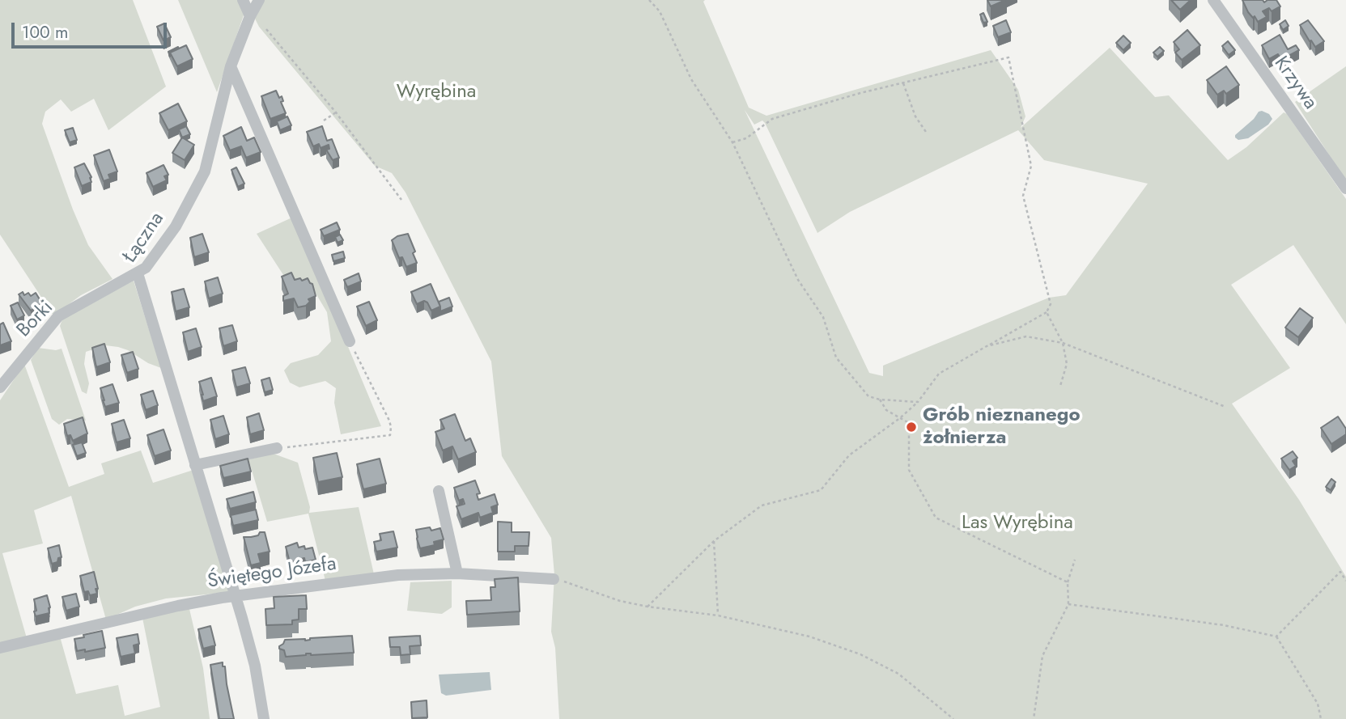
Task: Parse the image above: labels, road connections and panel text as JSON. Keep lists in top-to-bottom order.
{
  "streets": {
    "street": [
      "Krzywa",
      "Łączna",
      "Borki",
      "Świętego Józefa"
    ]
  },
  "crossings": [
    ["Łączna", "Borki"],
    ["Łączna", "Świętego Józefa"]
  ],
  "parks": ["Wyrębina", "Las Wyrębina"],
  "places": ["Grób nieznanego żołnierza"],
  "scale_bar": "100 m"
}
